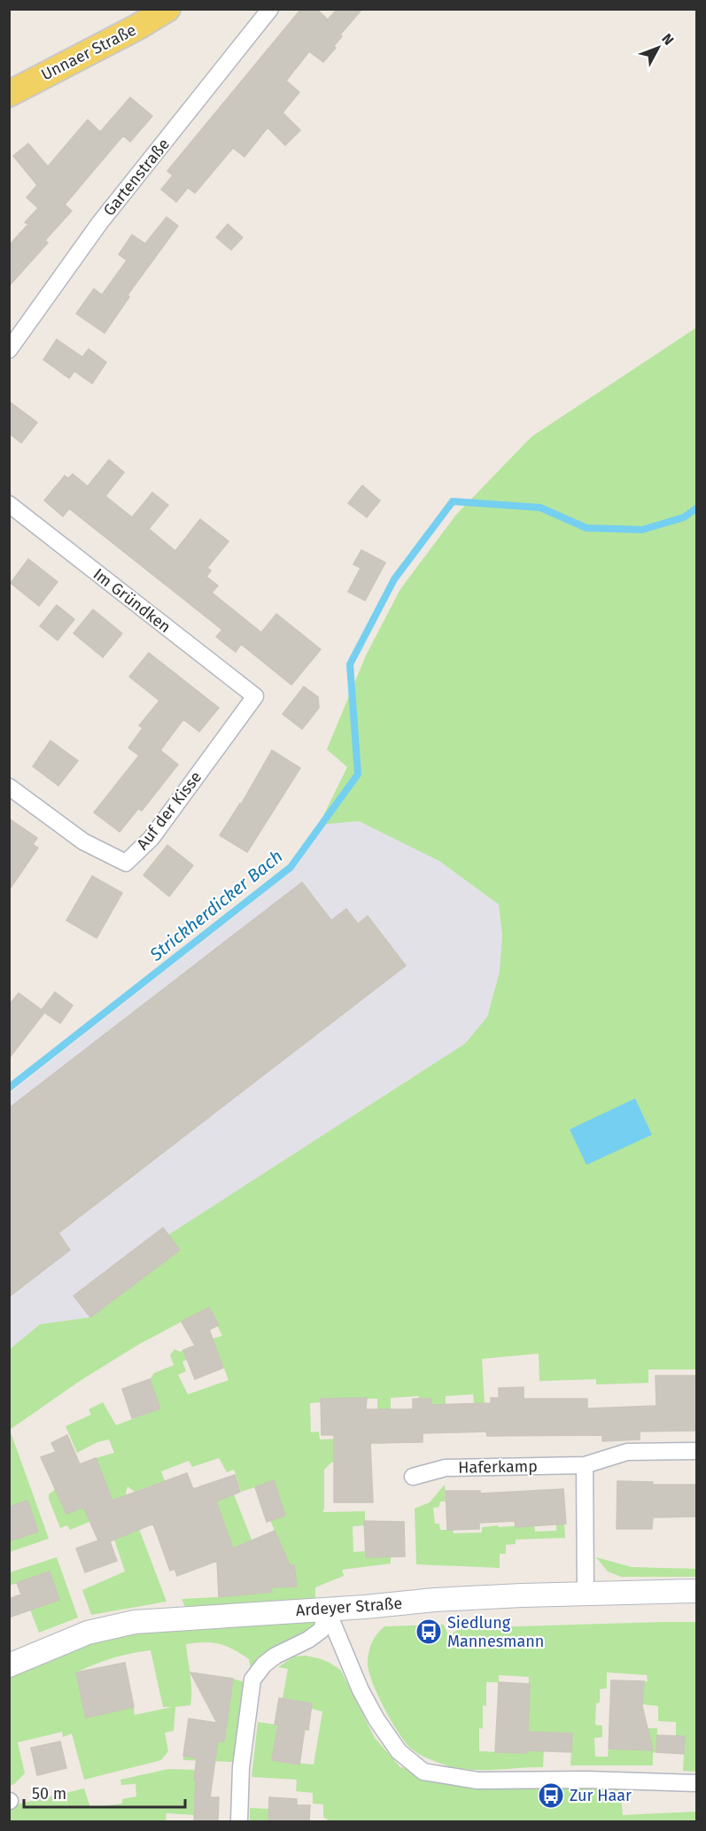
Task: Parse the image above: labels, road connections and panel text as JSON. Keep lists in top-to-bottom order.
{
  "streets": {
    "main road": ["Unnaer Straße", "Ardeyer Straße"],
    "street": [
      "Gartenstraße",
      "Im Gründken",
      "Auf der Kisse",
      "Haferkamp"
    ]
  },
  "crossings": [
    ["Im Gründken", "Auf der Kisse"]
  ],
  "water": ["Strickherdicker Bach"],
  "places": {
    "bus stop": ["Siedlung Mannesmann", "Zur Haar"]
  },
  "scale_bar": "50 m",
  "north": "top right"
}
